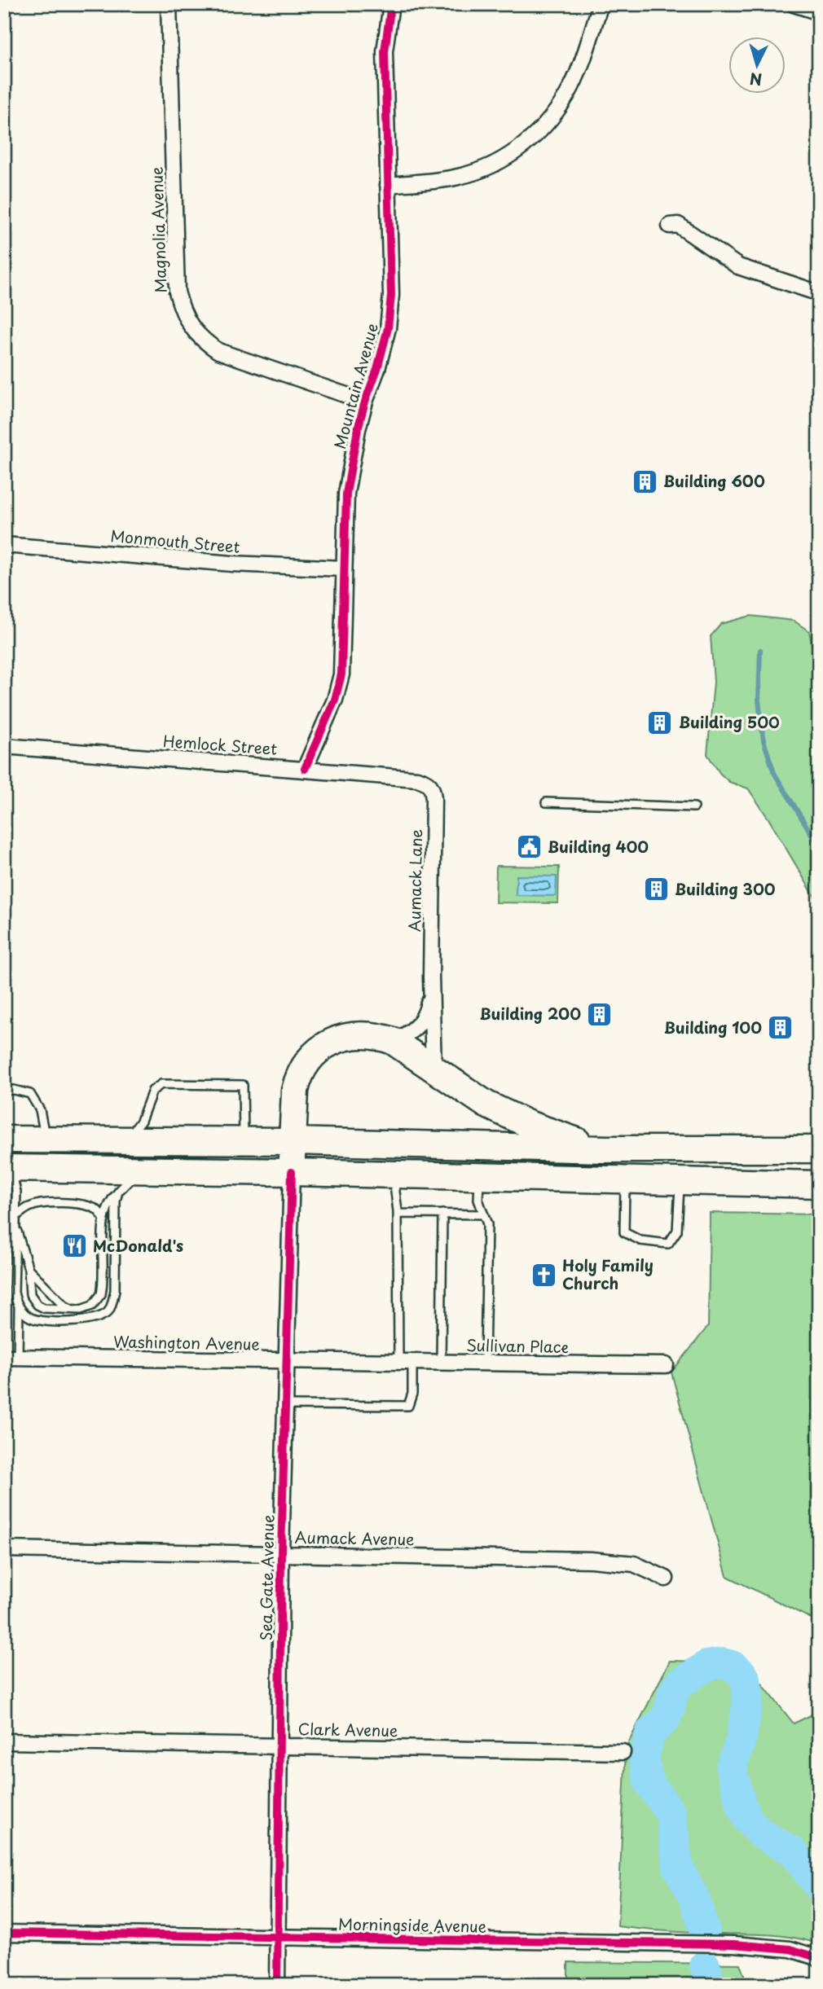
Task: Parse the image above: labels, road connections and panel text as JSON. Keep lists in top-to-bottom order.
{
  "streets": {
    "street": [
      "Magnolia Avenue",
      "Mountain Avenue",
      "Monmouth Street",
      "Hemlock Street",
      "Aumack Lane",
      "Washington Avenue",
      "Sullivan Place",
      "Aumack Avenue",
      "Sea Gate Avenue",
      "Clark Avenue",
      "Morningside Avenue"
    ]
  },
  "crossings": [
    ["Magnolia Avenue", "Mountain Avenue"],
    ["Mountain Avenue", "Monmouth Street"],
    ["Mountain Avenue", "Hemlock Street"],
    ["Hemlock Street", "Aumack Lane"],
    ["Washington Avenue", "Sullivan Place"],
    ["Washington Avenue", "Sea Gate Avenue"],
    ["Aumack Avenue", "Sea Gate Avenue"],
    ["Sea Gate Avenue", "Clark Avenue"],
    ["Sea Gate Avenue", "Morningside Avenue"]
  ],
  "places": {
    "building": [
      "Building 600",
      "Building 500",
      "Building 300",
      "Building 200",
      "Building 100"
    ],
    "public building": ["Building 400"],
    "restaurant": ["McDonald's"],
    "church": ["Holy Family Church"]
  },
  "north": "bottom"
}
